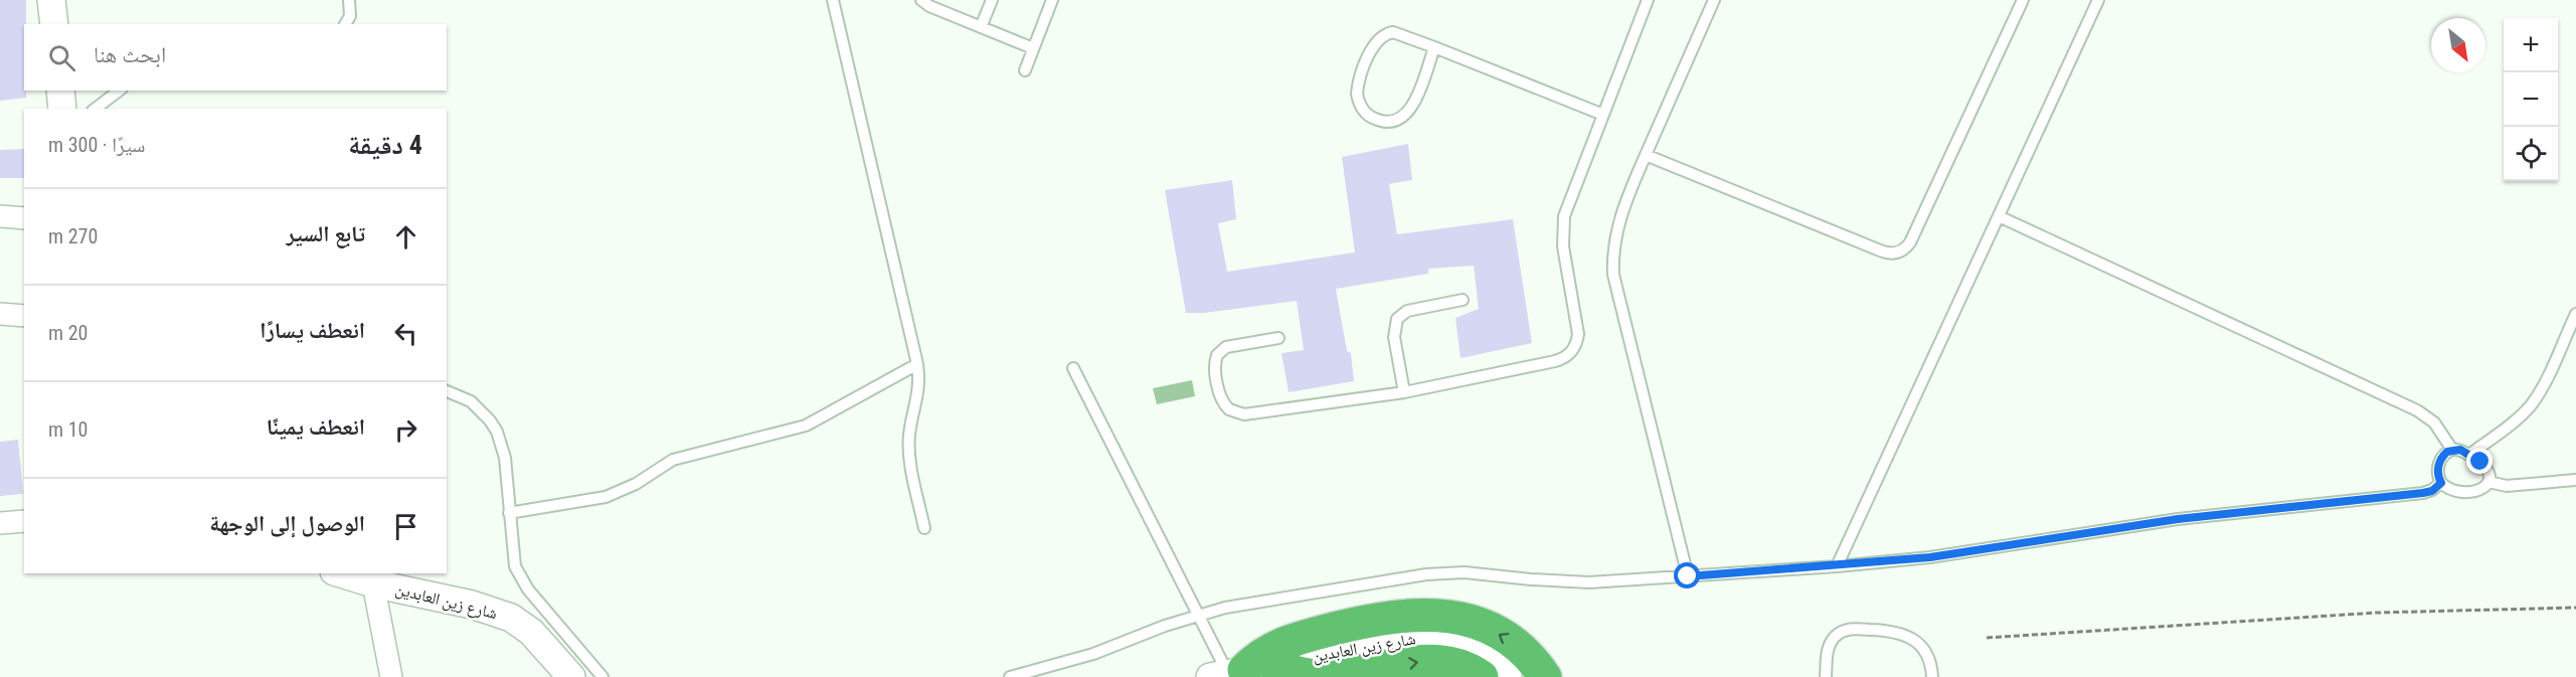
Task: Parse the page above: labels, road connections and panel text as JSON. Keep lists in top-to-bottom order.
{
  "streets": {
    "street": ["شارع زين العابدين"]
  },
  "north": "bottom right",
  "page": {
    "map_buttons": ["+", "−"],
    "search": "ابحث هنا",
    "heading": ["4 دقيقة", "سيرًا · 300 m"],
    "list": [
      ["تابع السير", "270 m"],
      ["انعطف يسارًا", "20 m"],
      ["انعطف يمينًا", "10 m"],
      "الوصول إلى الوجهة"
    ]
  }
}
